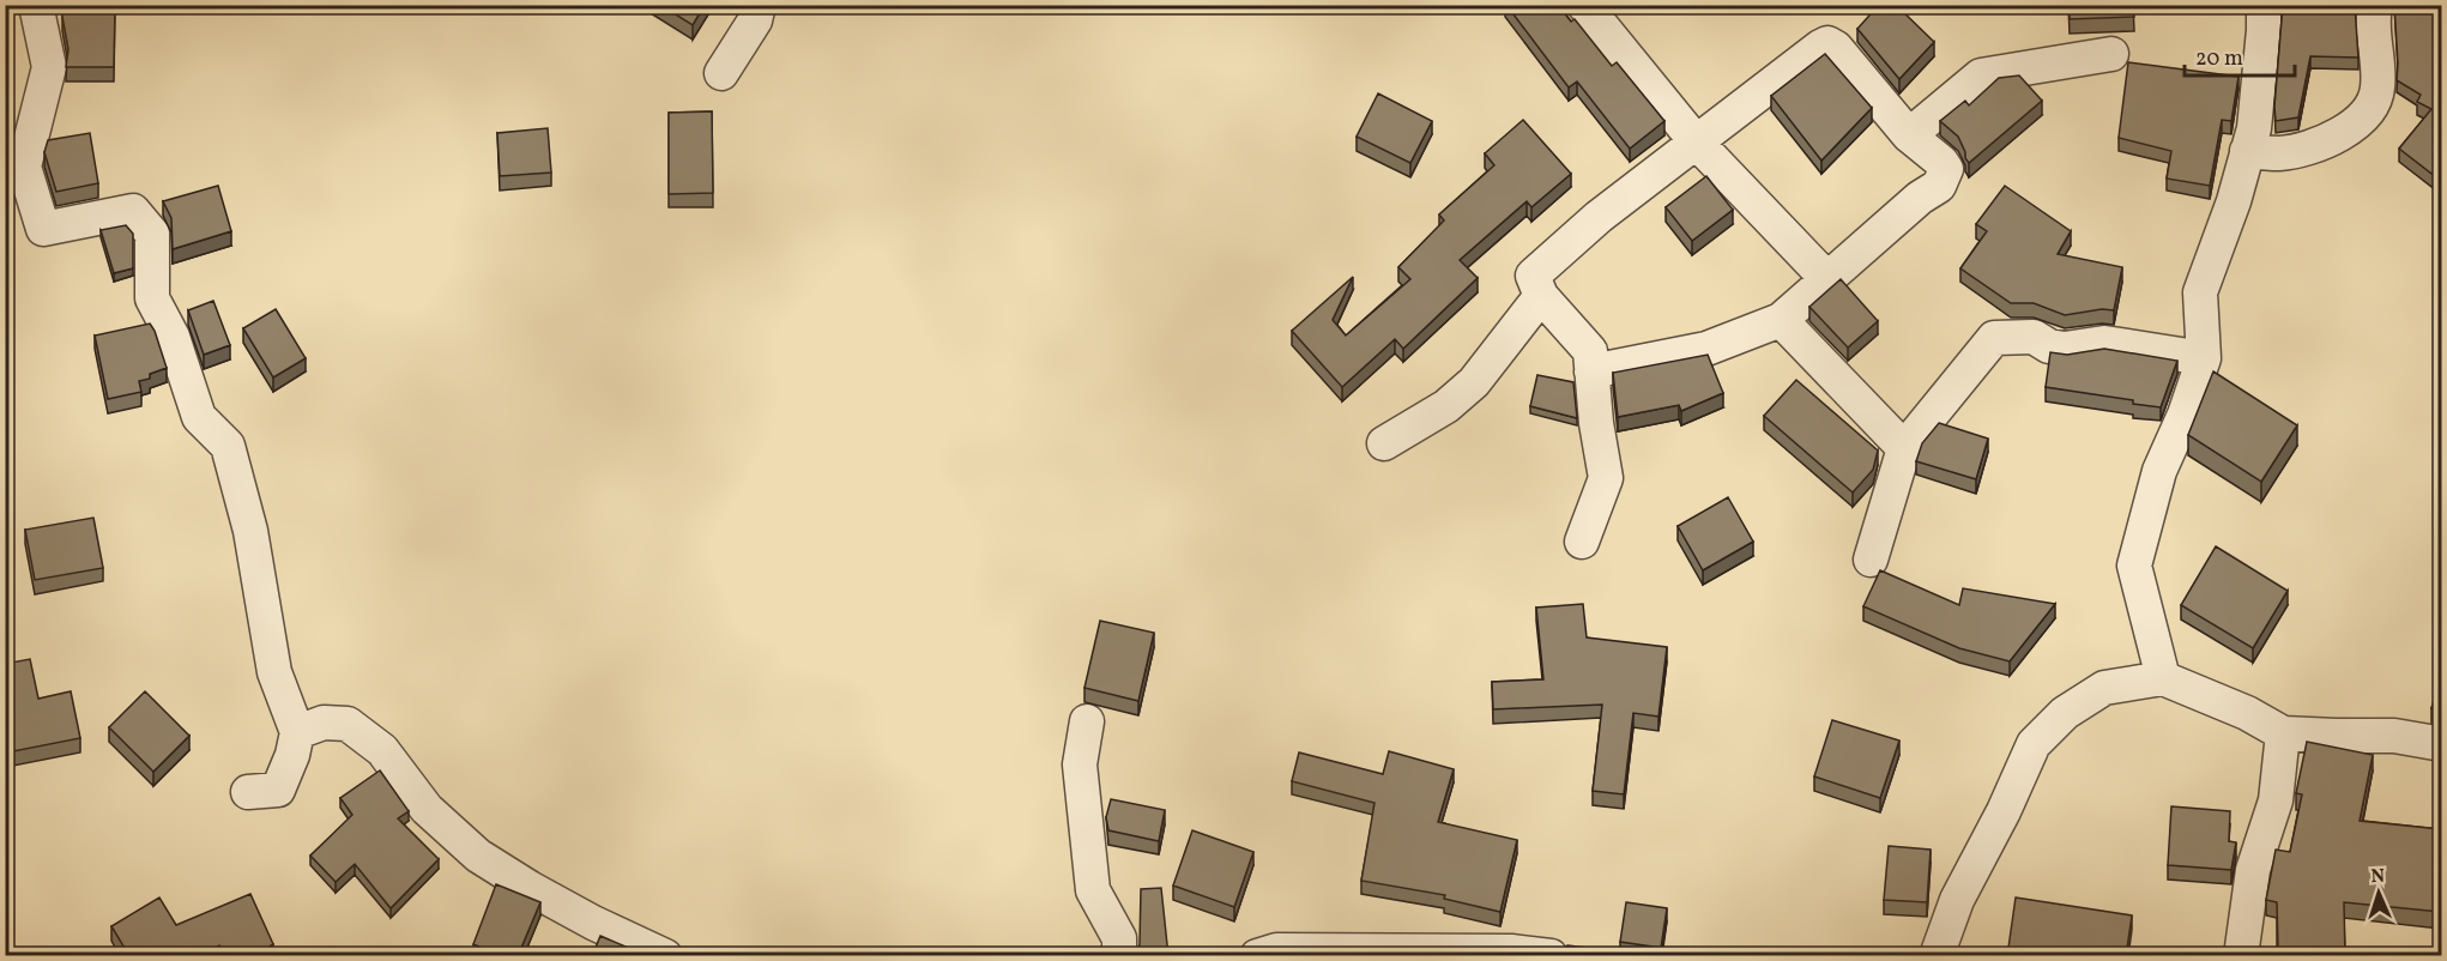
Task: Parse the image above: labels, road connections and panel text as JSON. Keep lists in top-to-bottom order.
{
  "scale_bar": "20 m",
  "north": "top"
}
